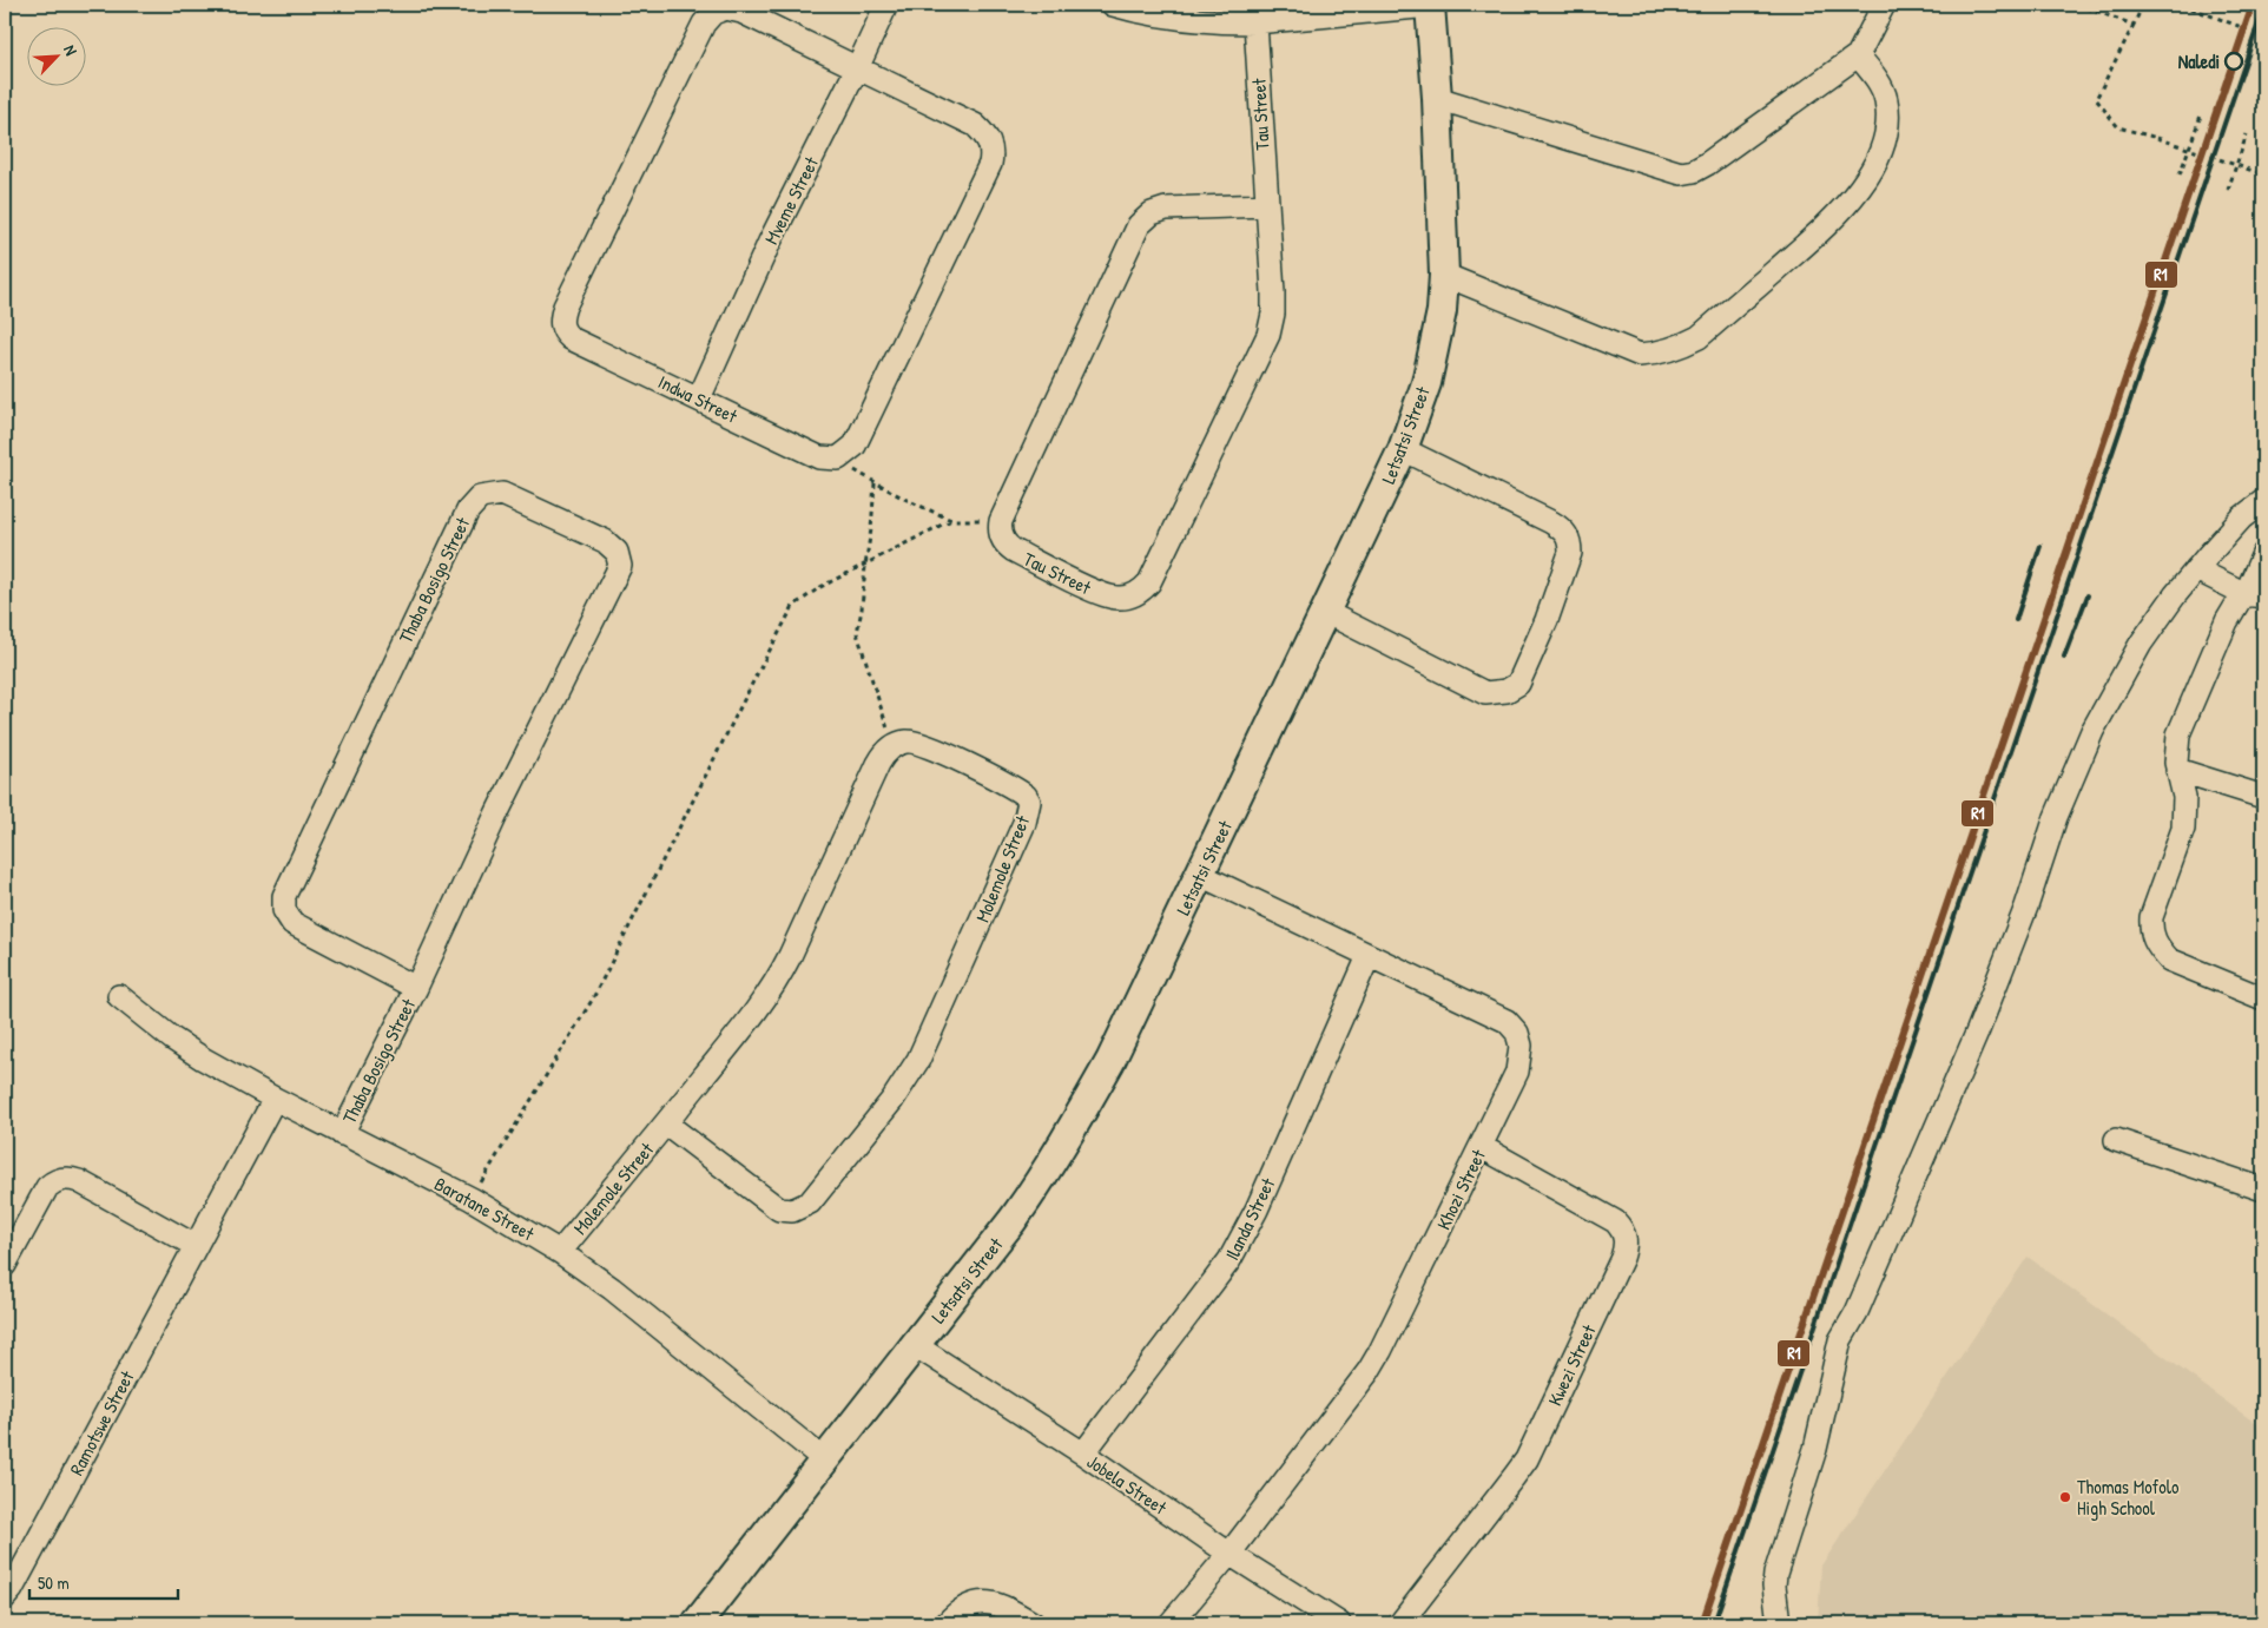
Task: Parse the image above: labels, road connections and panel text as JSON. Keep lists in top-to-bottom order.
{
  "streets": {
    "street": [
      "Tau Street",
      "Mveme Street",
      "Indwa Street",
      "Letsatsi Street",
      "Thaba Bosigo Street",
      "Molemole Street",
      "Khozi Street",
      "Baratane Street",
      "Ilanda Street",
      "Kwezi Street",
      "Ramotswe Street",
      "Jobela Street"
    ]
  },
  "crossings": [
    ["Mveme Street", "Indwa Street"],
    ["Letsatsi Street", "Khozi Street"],
    ["Letsatsi Street", "Baratane Street"],
    ["Letsatsi Street", "Jobela Street"],
    ["Thaba Bosigo Street", "Baratane Street"],
    ["Molemole Street", "Baratane Street"],
    ["Khozi Street", "Ilanda Street"],
    ["Khozi Street", "Kwezi Street"],
    ["Khozi Street", "Jobela Street"],
    ["Baratane Street", "Ramotswe Street"],
    ["Ilanda Street", "Jobela Street"]
  ],
  "places": ["Naledi", "Thomas Mofolo High School"],
  "lines": ["transit line R1"],
  "scale_bar": "50 m",
  "north": "top right"
}
